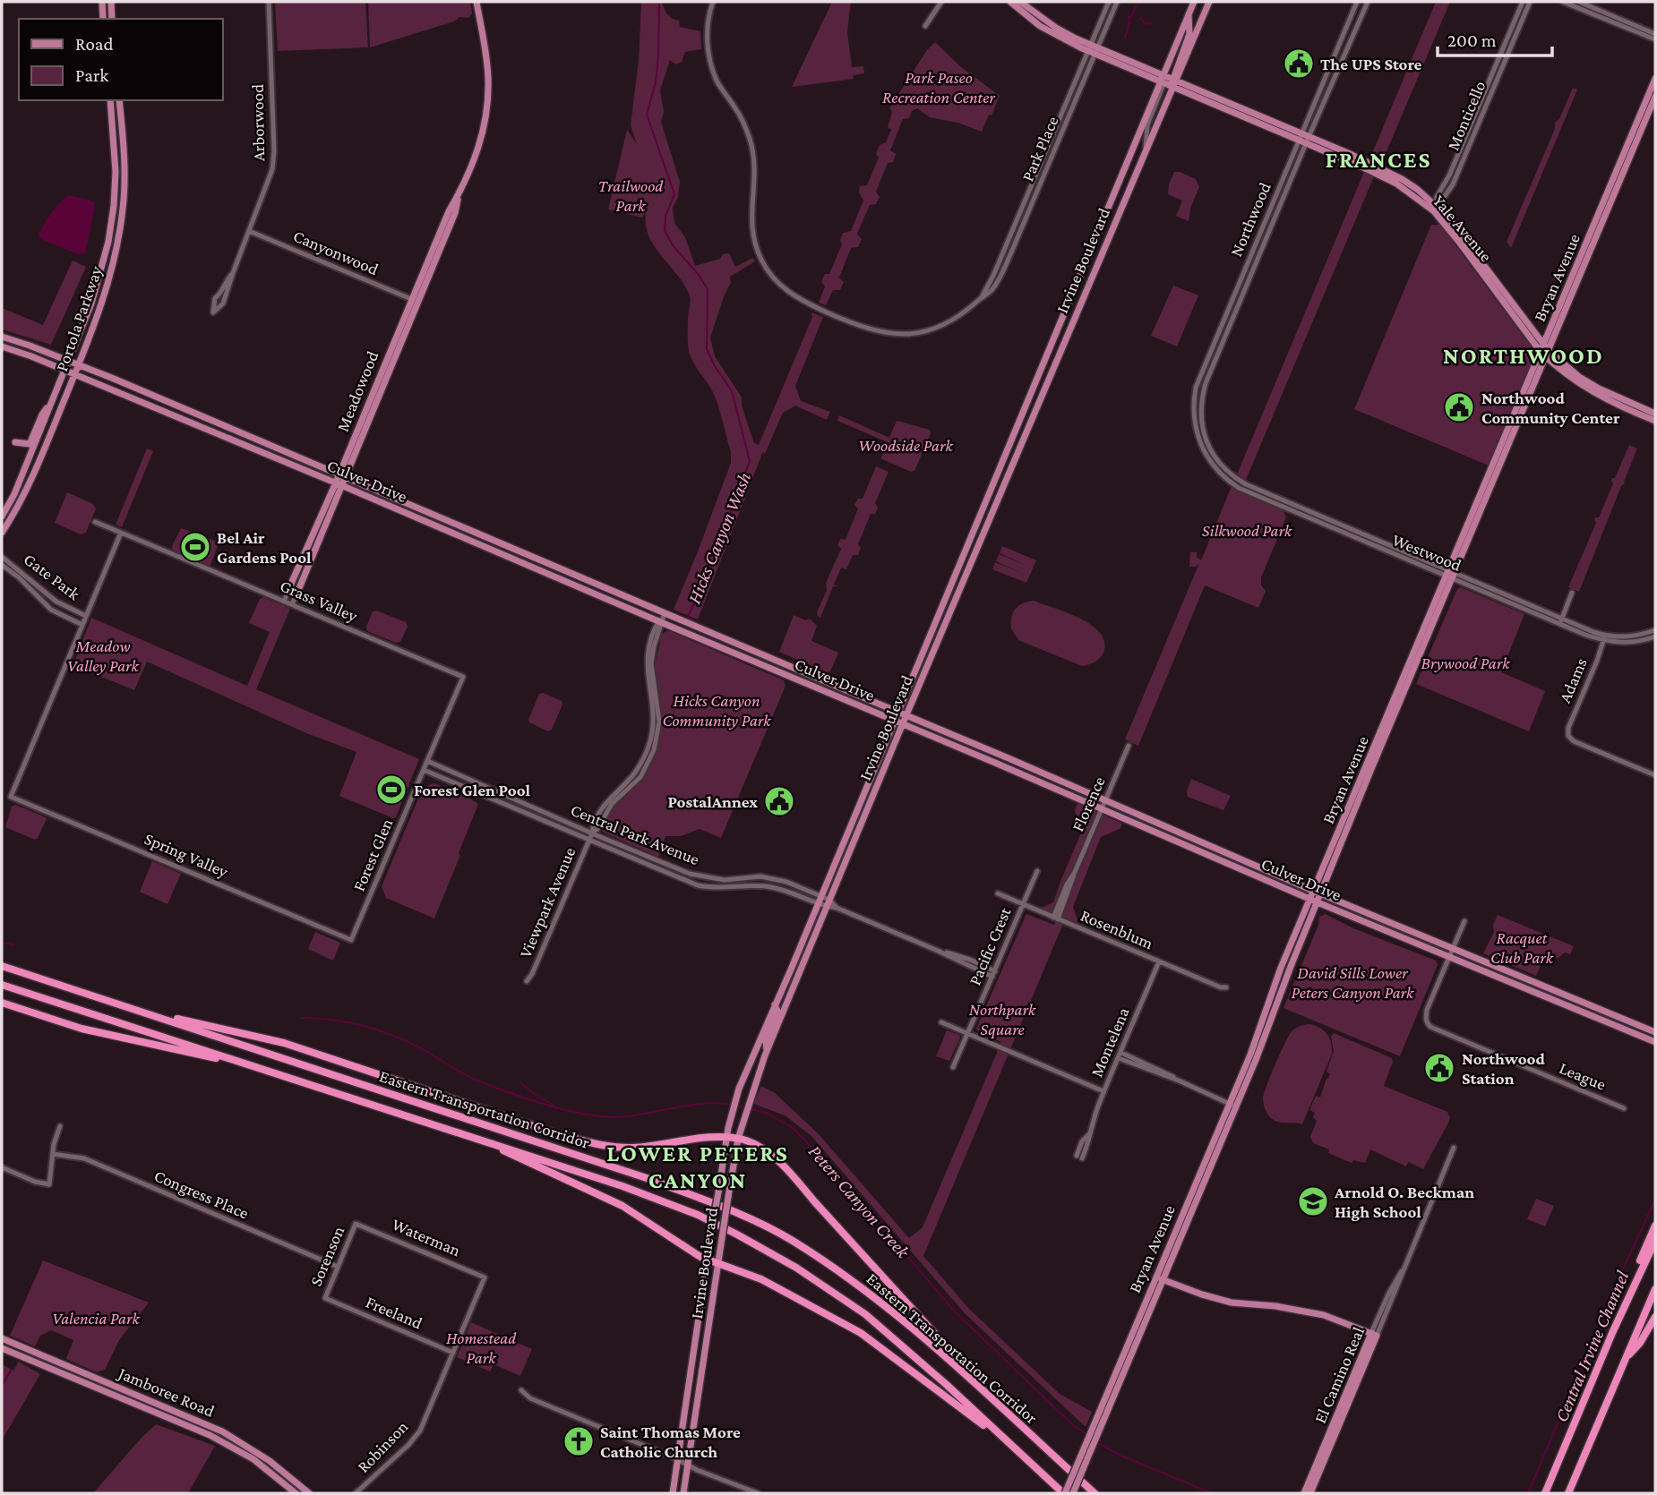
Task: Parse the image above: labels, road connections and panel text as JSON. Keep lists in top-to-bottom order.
{
  "streets": {
    "highway": ["Eastern Transportation Corridor"],
    "main road": [
      "Yale Avenue",
      "Irvine Boulevard",
      "Bryan Avenue",
      "Portola Parkway",
      "Meadowood",
      "Culver Drive",
      "El Camino Real",
      "Jamboree Road"
    ],
    "street": [
      "Monticello",
      "Arborwood",
      "Park Place",
      "Northwood",
      "Canyonwood",
      "Westwood",
      "Gate Park",
      "Grass Valley",
      "Adams",
      "Florence",
      "Central Park Avenue",
      "Spring Valley",
      "Forest Glen",
      "Viewpark Avenue",
      "Rosenblum",
      "Pacific Crest",
      "Montelena",
      "League",
      "Congress Place",
      "Waterman",
      "Sorenson",
      "Freeland",
      "Robinson"
    ]
  },
  "crossings": [
    ["Monticello", "Yale Avenue"],
    ["Arborwood", "Canyonwood"],
    ["Park Place", "Yale Avenue"],
    ["Northwood", "Yale Avenue"],
    ["Northwood", "Westwood"],
    ["Yale Avenue", "Irvine Boulevard"],
    ["Yale Avenue", "Bryan Avenue"],
    ["Canyonwood", "Meadowood"],
    ["Irvine Boulevard", "Culver Drive"],
    ["Irvine Boulevard", "Central Park Avenue"],
    ["Bryan Avenue", "Culver Drive"],
    ["Bryan Avenue", "Westwood"],
    ["Bryan Avenue", "Eastern Transportation Corridor"],
    ["Portola Parkway", "Culver Drive"],
    ["Meadowood", "Culver Drive"],
    ["Meadowood", "Grass Valley"],
    ["Culver Drive", "Florence"],
    ["Culver Drive", "Viewpark Avenue"],
    ["Culver Drive", "League"],
    ["Westwood", "Adams"],
    ["Gate Park", "Spring Valley"],
    ["Grass Valley", "Forest Glen"],
    ["Florence", "Rosenblum"],
    ["Central Park Avenue", "Forest Glen"],
    ["Central Park Avenue", "Viewpark Avenue"],
    ["Central Park Avenue", "Pacific Crest"],
    ["Spring Valley", "Forest Glen"],
    ["Rosenblum", "Pacific Crest"],
    ["Rosenblum", "Montelena"],
    ["Congress Place", "Sorenson"],
    ["Waterman", "Sorenson"],
    ["Waterman", "Robinson"],
    ["Sorenson", "Freeland"],
    ["Freeland", "Robinson"]
  ],
  "districts": ["FRANCES", "NORTHWOOD", "LOWER PETERS CANYON"],
  "water": ["Hicks Canyon Wash", "Peters Canyon Creek", "Central Irvine Channel"],
  "parks": [
    "Park Paseo Recreation Center",
    "Trailwood Park",
    "Woodside Park",
    "Silkwood Park",
    "Meadow Valley Park",
    "Brywood Park",
    "Hicks Canyon Community Park",
    "Racquet Club Park",
    "David Sills Lower Peters Canyon Park",
    "Northpark Square",
    "Valencia Park",
    "Homestead Park"
  ],
  "places": {
    "public building": [
      "The UPS Store",
      "Northwood Community Center",
      "PostalAnnex",
      "Northwood Station"
    ],
    "sports": ["Bel Air Gardens Pool", "Forest Glen Pool"],
    "school or university": ["Arnold O. Beckman High School"],
    "church": ["Saint Thomas More Catholic Church"]
  },
  "legend": ["Road", "Park"],
  "scale_bar": "200 m"
}
